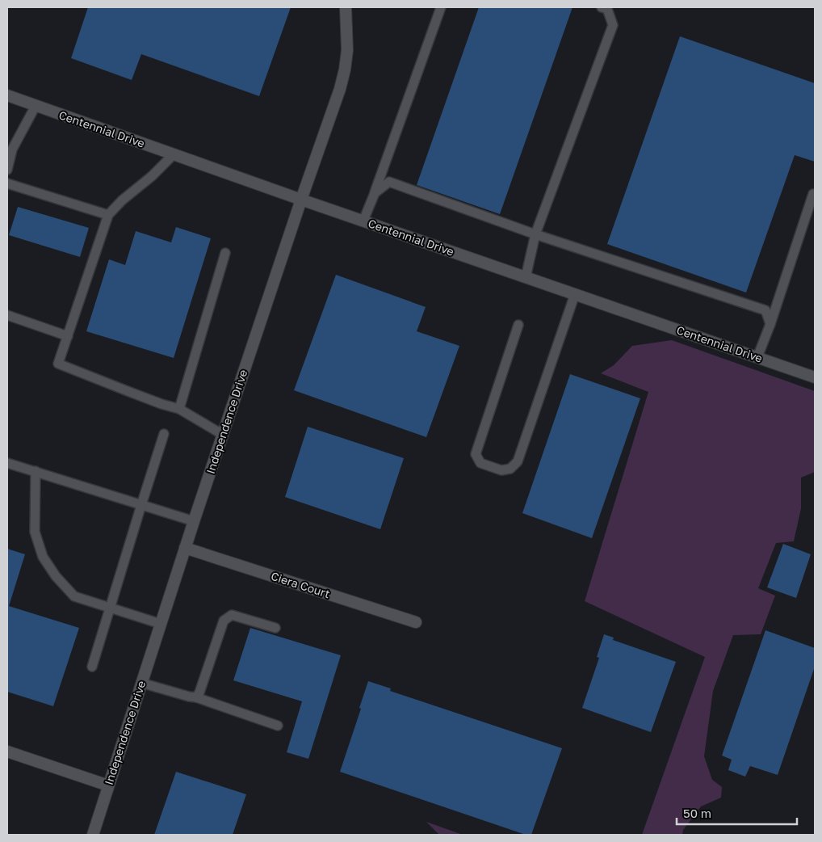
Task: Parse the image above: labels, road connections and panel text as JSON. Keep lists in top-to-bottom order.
{
  "streets": {
    "street": ["Centennial Drive", "Independence Drive", "Ciera Court"]
  },
  "crossings": [
    ["Centennial Drive", "Independence Drive"],
    ["Independence Drive", "Ciera Court"]
  ],
  "scale_bar": "50 m"
}
